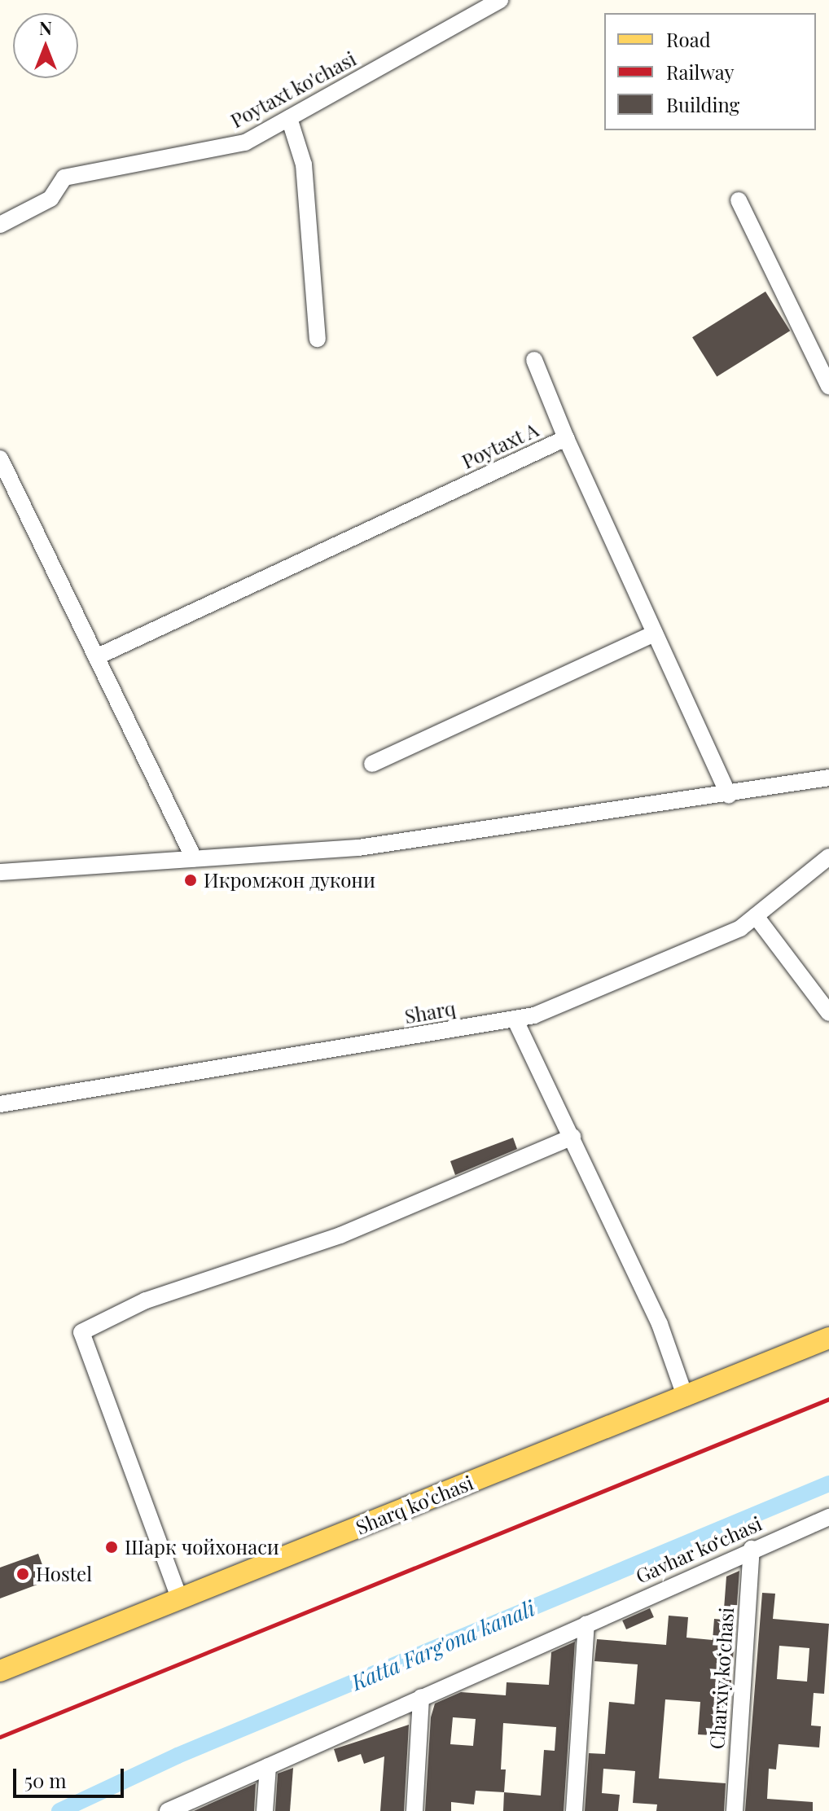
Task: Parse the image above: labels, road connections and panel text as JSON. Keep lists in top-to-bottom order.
{
  "streets": {
    "main road": ["Sharq ko'chasi"],
    "street": [
      "Poytaxt ko'chasi",
      "Poytaxt A",
      "Sharq",
      "Gavhar koʻchasi",
      "Charxiy koʻchasi"
    ]
  },
  "crossings": [
    ["Gavhar koʻchasi", "Charxiy koʻchasi"]
  ],
  "water": ["Katta Farg'ona kanali"],
  "places": ["Икромжон дукони", "Шарк чойхонаси", "Hostel"],
  "legend": ["Road", "Railway", "Building"],
  "scale_bar": "50 m",
  "north": "top"
}
